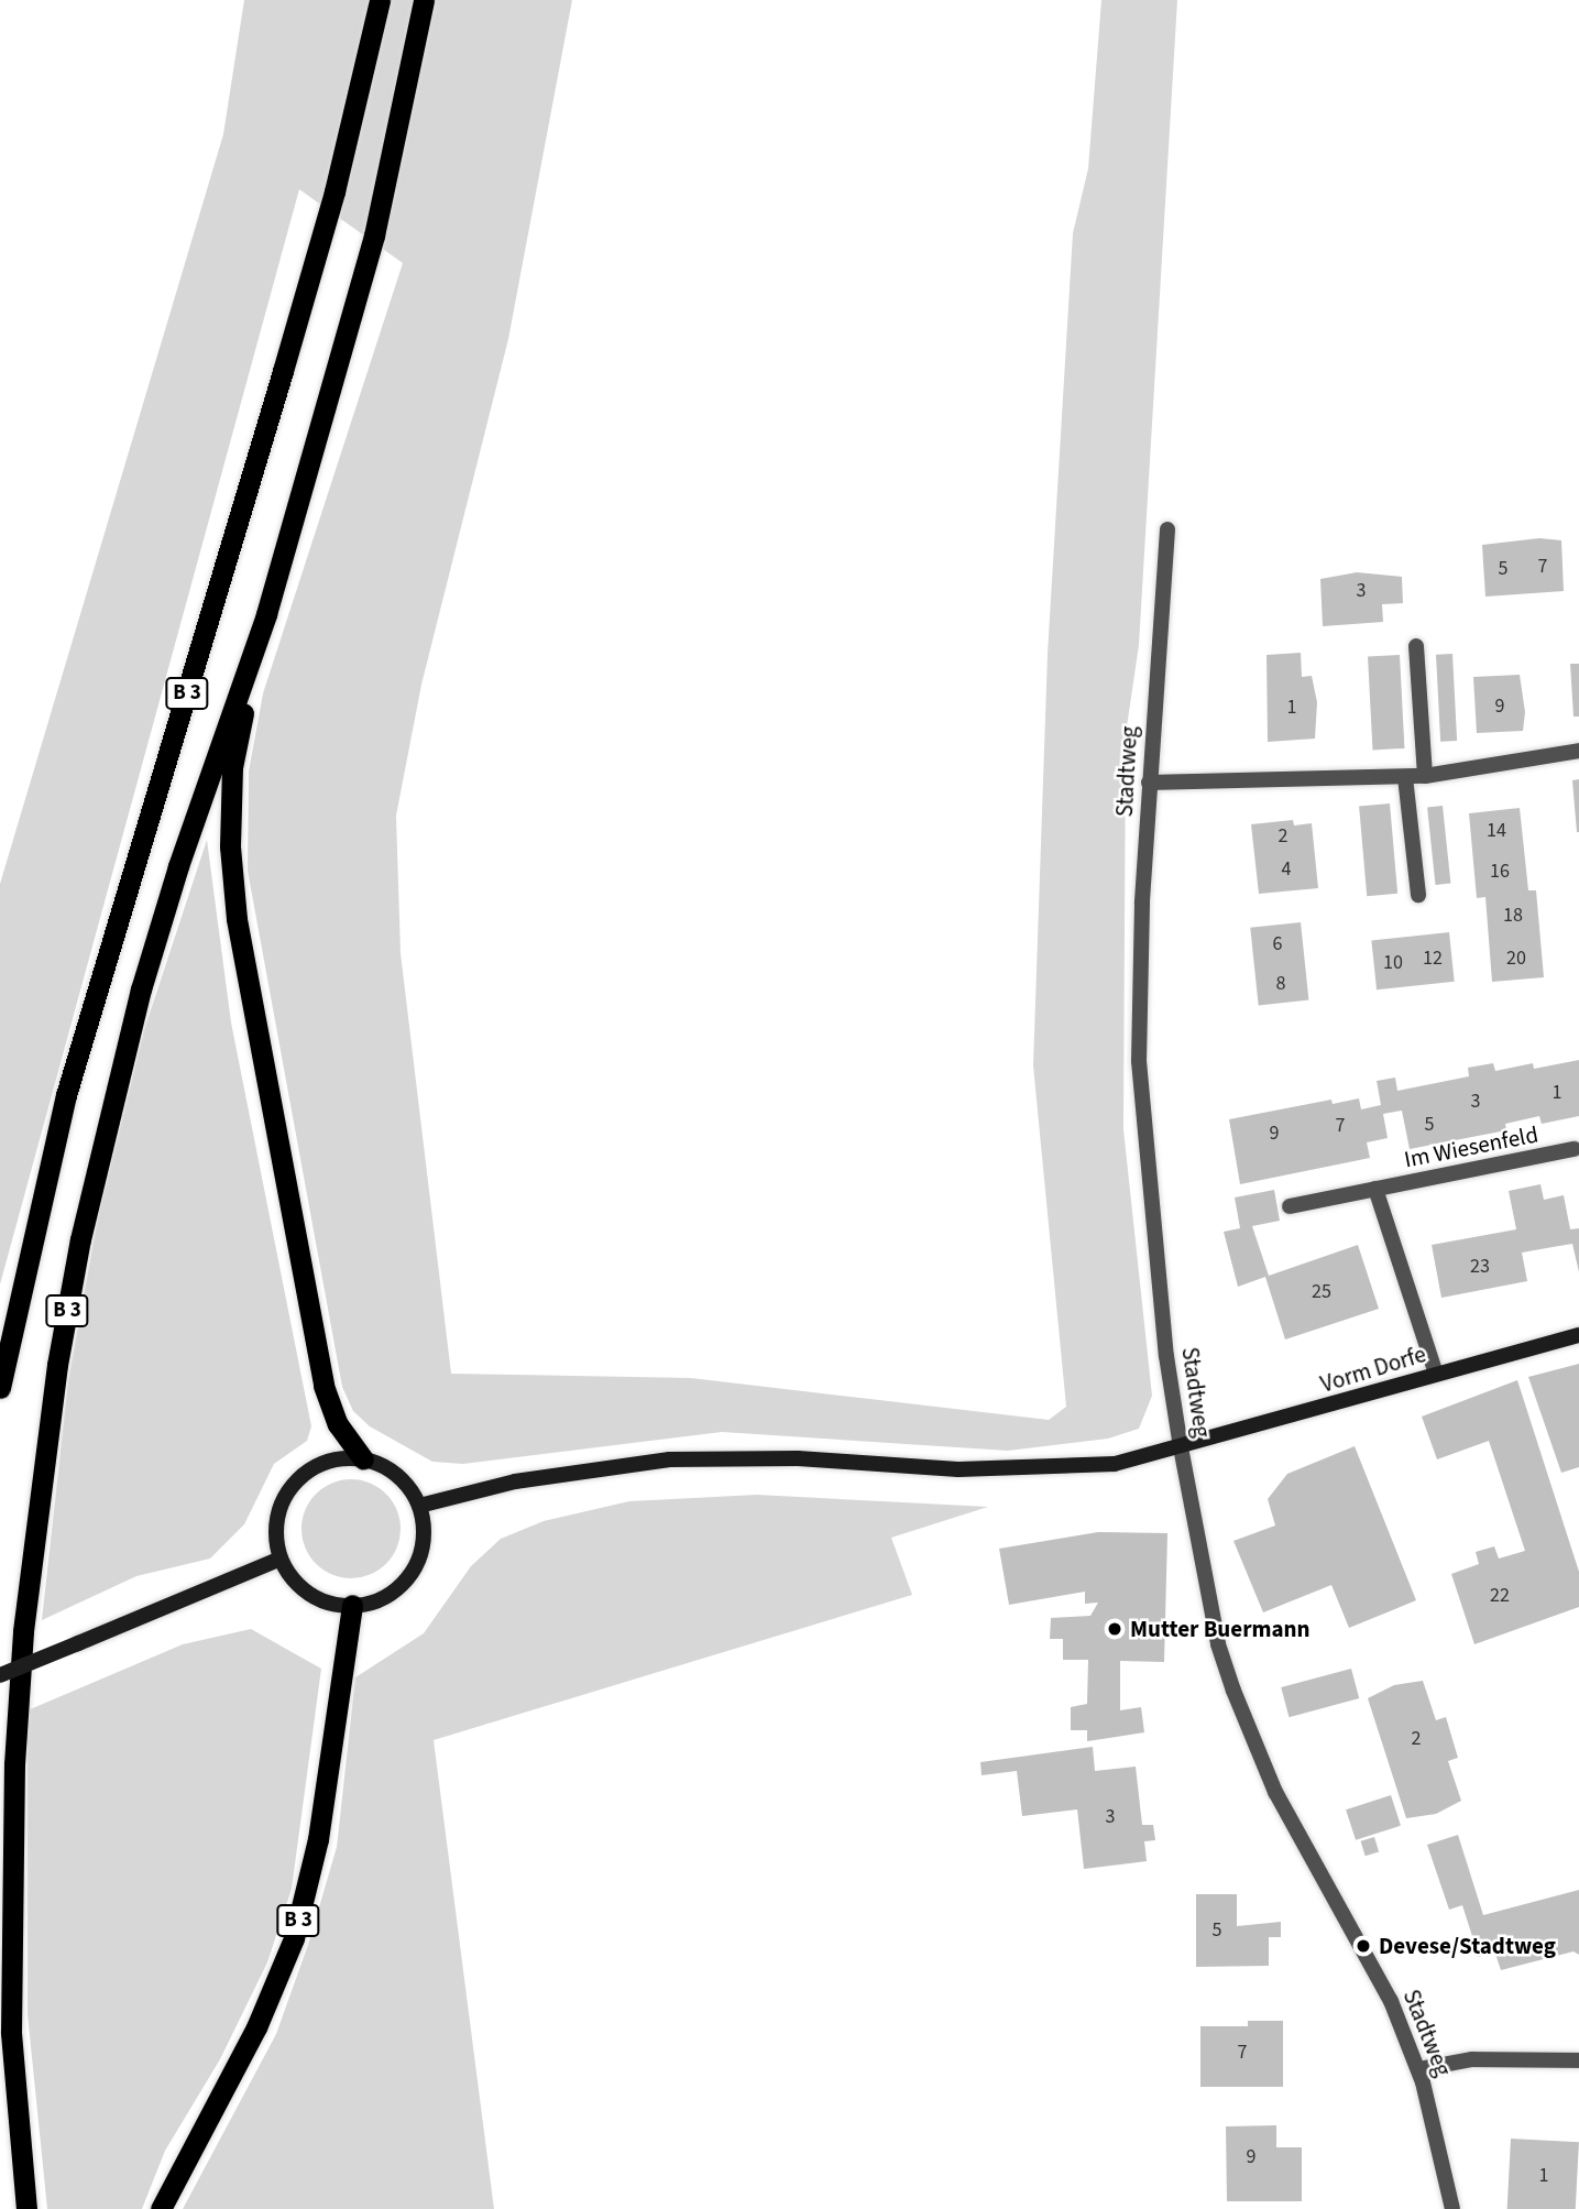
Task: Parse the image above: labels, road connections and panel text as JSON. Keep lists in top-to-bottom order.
{
  "streets": {
    "highway": ["B 3"],
    "main road": ["Vorm Dorfe"],
    "street": ["Stadtweg", "Im Wiesenfeld"]
  },
  "crossings": [
    ["B 3", "Vorm Dorfe"],
    ["Stadtweg", "Vorm Dorfe"]
  ],
  "places": ["Mutter Buermann", "Devese/Stadtweg"],
  "house_numbers": [
    "7",
    "5",
    "3",
    "9",
    "1",
    "14",
    "2",
    "4",
    "16",
    "18",
    "6",
    "12",
    "20",
    "10",
    "8",
    "1",
    "3",
    "5",
    "7",
    "9",
    "23",
    "25",
    "22",
    "2",
    "3",
    "5",
    "7",
    "9",
    "1"
  ]
}
